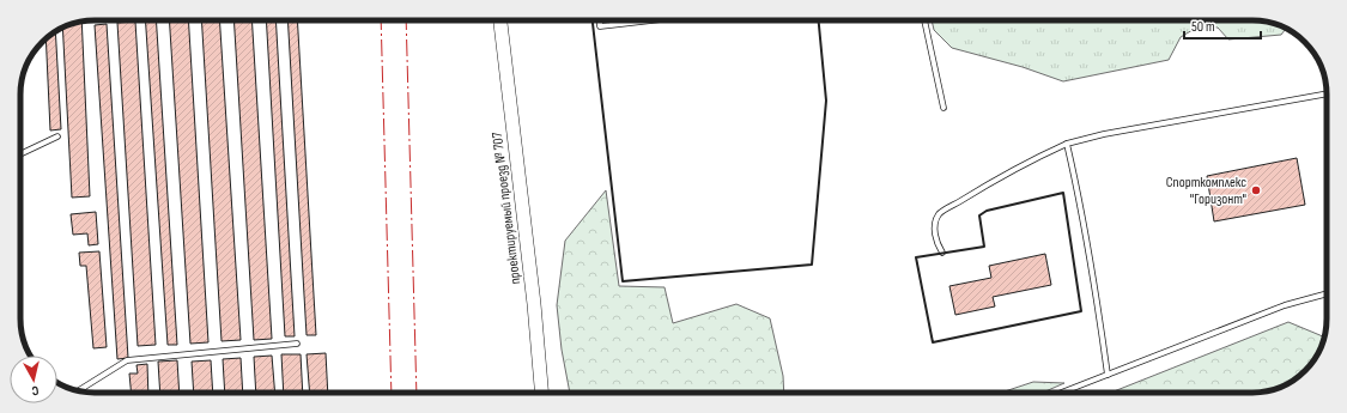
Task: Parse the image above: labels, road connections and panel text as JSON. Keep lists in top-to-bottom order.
{
  "streets": {
    "street": ["проектируемый проезд № 707"]
  },
  "places": ["Спорткомплекс \"Горизонт\""],
  "scale_bar": "50 m",
  "north": "bottom"
}
